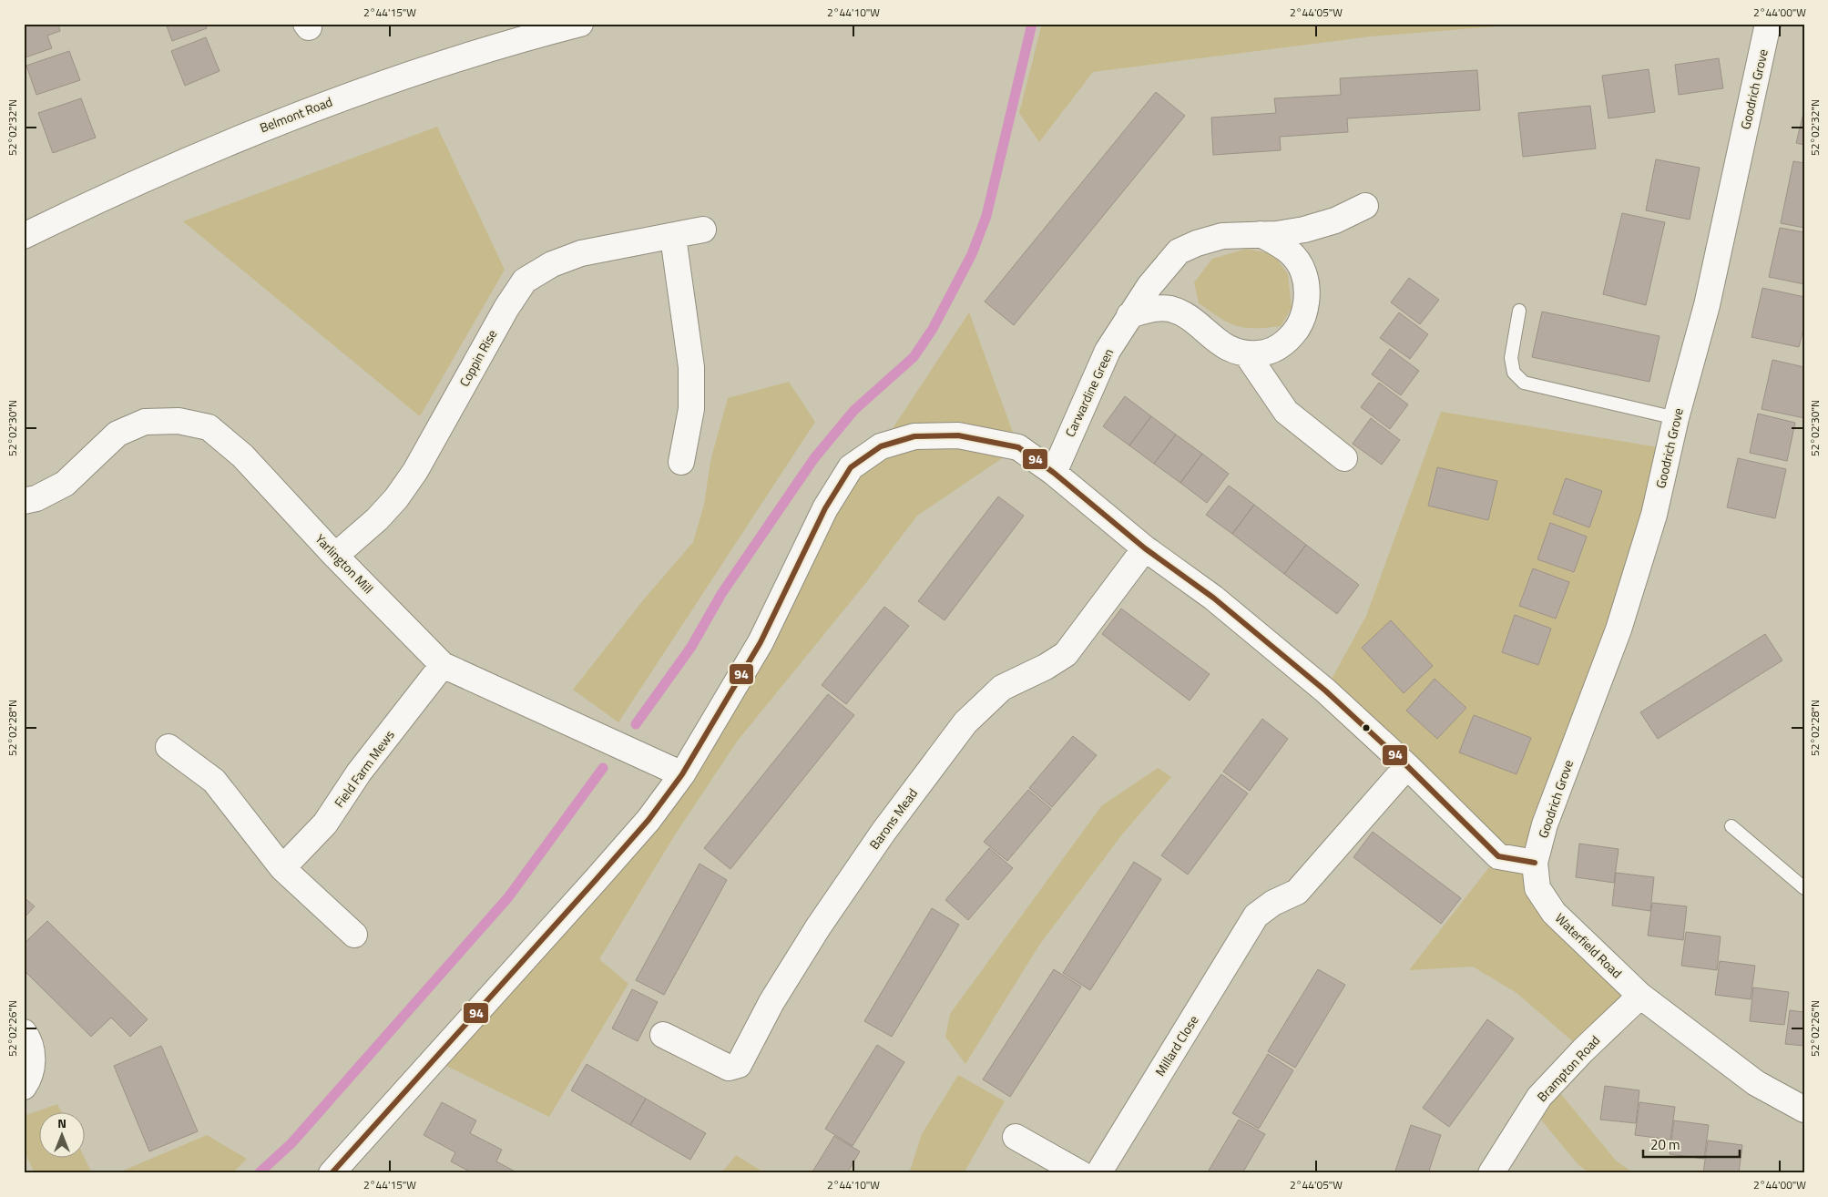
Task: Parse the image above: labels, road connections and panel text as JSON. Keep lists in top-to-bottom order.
{
  "streets": {
    "main road": [
      "Goodrich Grove",
      "Belmont Road",
      "Coppin Rise",
      "Carwardine Green",
      "Yarlington Mill",
      "Field Farm Mews",
      "Barons Mead",
      "Waterfield Road",
      "Millard Close",
      "Brampton Road"
    ]
  },
  "crossings": [
    ["Goodrich Grove", "Waterfield Road"],
    ["Coppin Rise", "Yarlington Mill"],
    ["Yarlington Mill", "Field Farm Mews"],
    ["Waterfield Road", "Brampton Road"]
  ],
  "lines": ["transit line 94"],
  "scale_bar": "20 m",
  "north": "top",
  "coordinates": [
    "2°44'15\"W",
    "2°44'10\"W",
    "2°44'05\"W",
    "2°44'00\"W",
    "52°02'32\"N",
    "52°02'30\"N",
    "52°02'28\"N",
    "52°02'26\"N"
  ]
}
